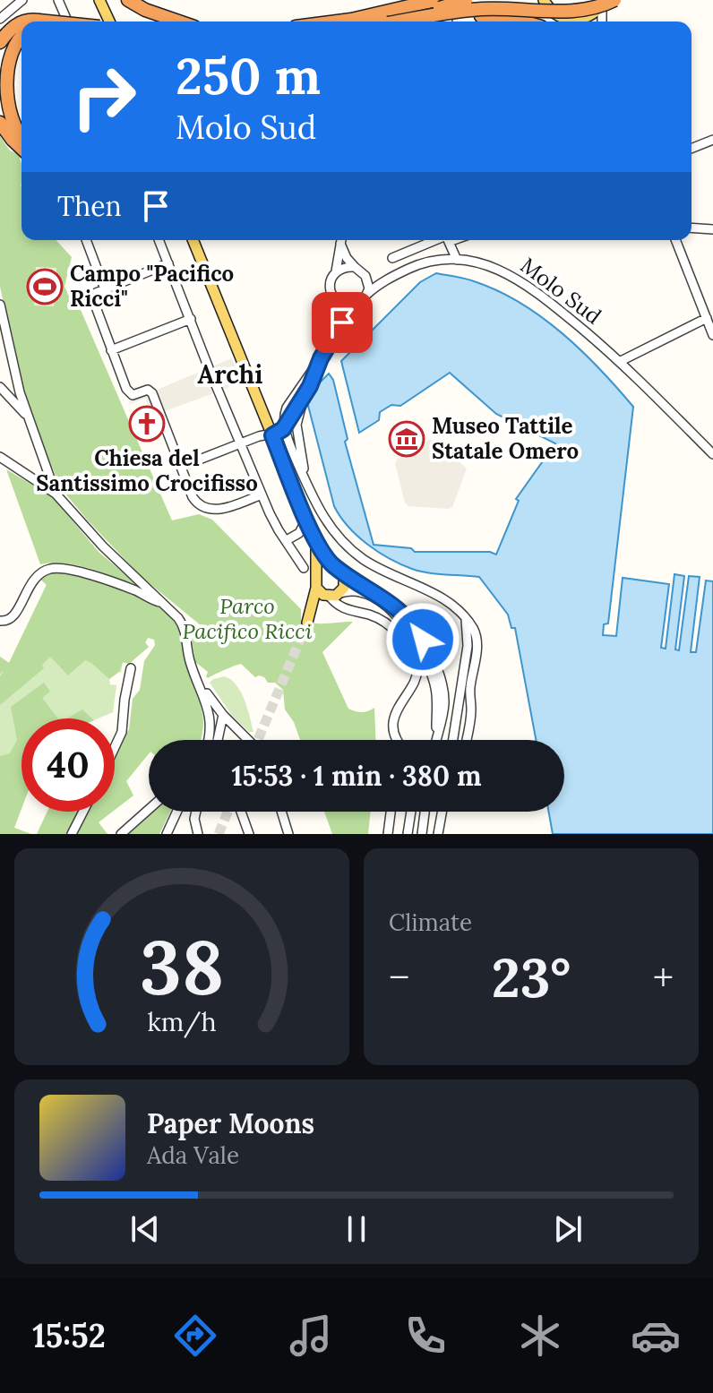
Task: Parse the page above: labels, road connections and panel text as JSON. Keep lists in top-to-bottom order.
{
  "streets": {
    "street": ["Molo Sud"]
  },
  "districts": ["Archi"],
  "parks": ["Parco Pacifico Ricci"],
  "places": {
    "sports": ["Campo \"Pacifico Ricci\""],
    "church": ["Chiesa del Santissimo Crocifisso"],
    "museum": ["Museo Tattile Statale Omero"]
  },
  "page": {
    "turn": ["250 m", "Molo Sud"],
    "then": "Then",
    "limit": "40",
    "trip": "15:53 · 1 min · 380 m",
    "tile": "Climate",
    "heat": ["−", "23°", "+"],
    "song": ["Paper Moons", "Ada Vale"],
    "tabs": "15:52",
    "gauge": ["38", "km/h"]
  }
}
